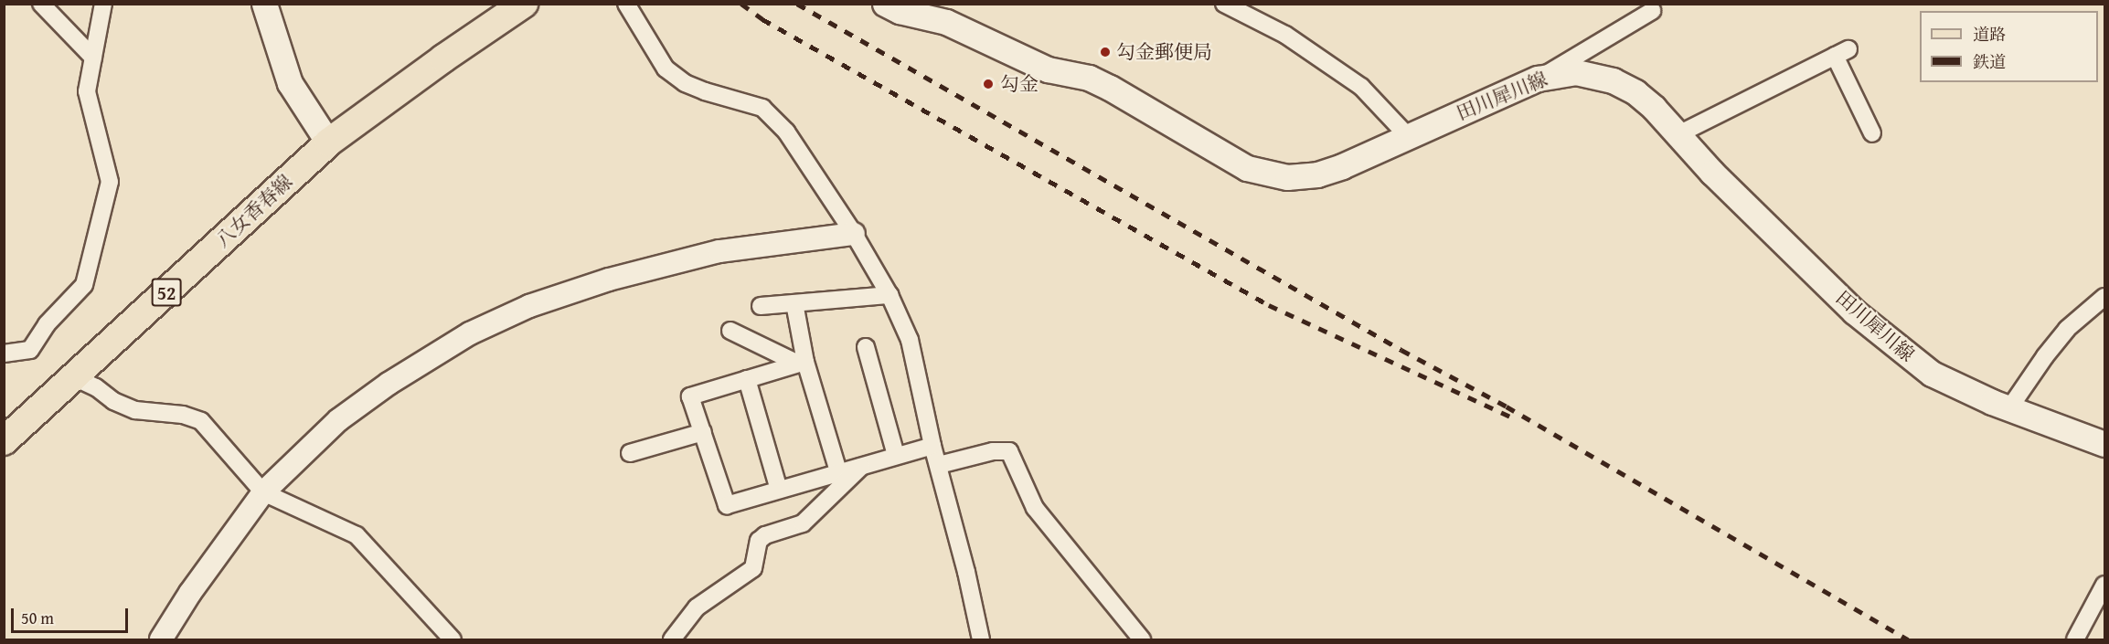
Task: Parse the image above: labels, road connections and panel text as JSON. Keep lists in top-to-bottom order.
{
  "streets": {
    "main road": ["田川犀川線", "八女香春線", "52"]
  },
  "places": ["勾金郵便局", "勾金"],
  "legend": ["道路", "鉄道"],
  "scale_bar": "50 m"
}
